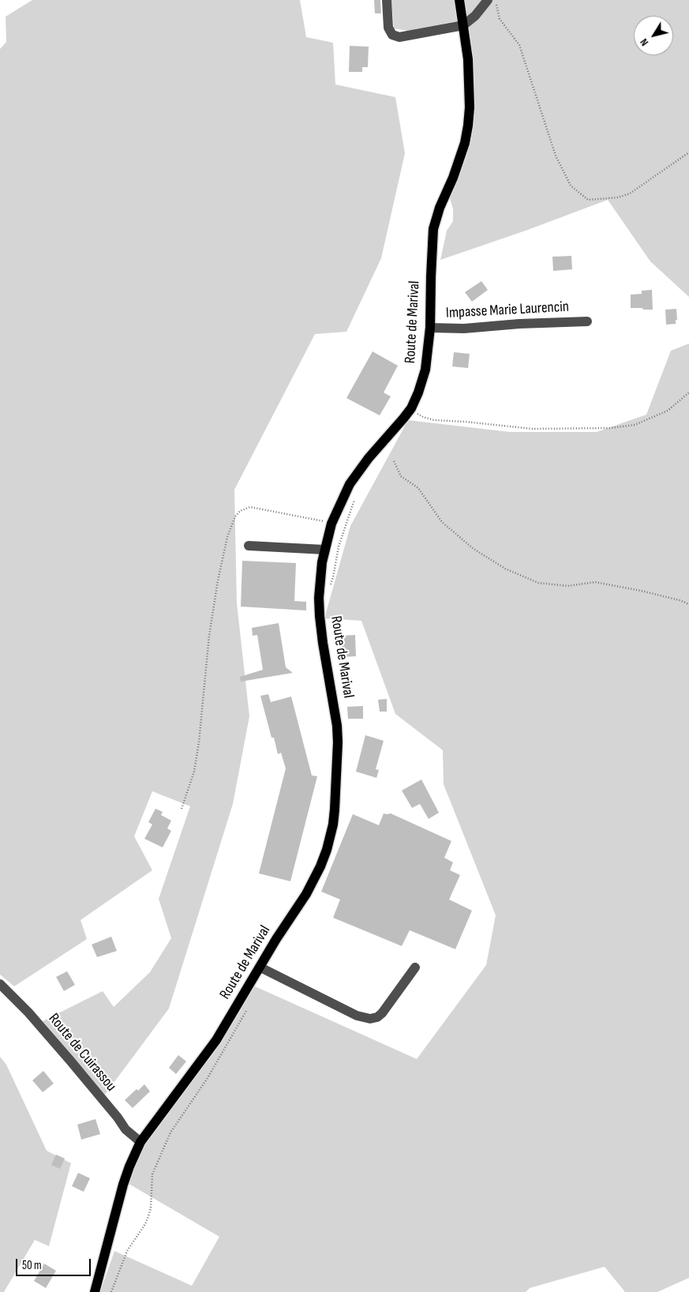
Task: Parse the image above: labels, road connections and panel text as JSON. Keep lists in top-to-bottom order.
{
  "streets": {
    "main road": ["Route de Marival"],
    "street": ["Impasse Marie Laurencin", "Route de Cuirassou"]
  },
  "crossings": [
    ["Impasse Marie Laurencin", "Route de Marival"],
    ["Route de Marival", "Route de Cuirassou"]
  ],
  "scale_bar": "50 m",
  "north": "bottom left"
}
